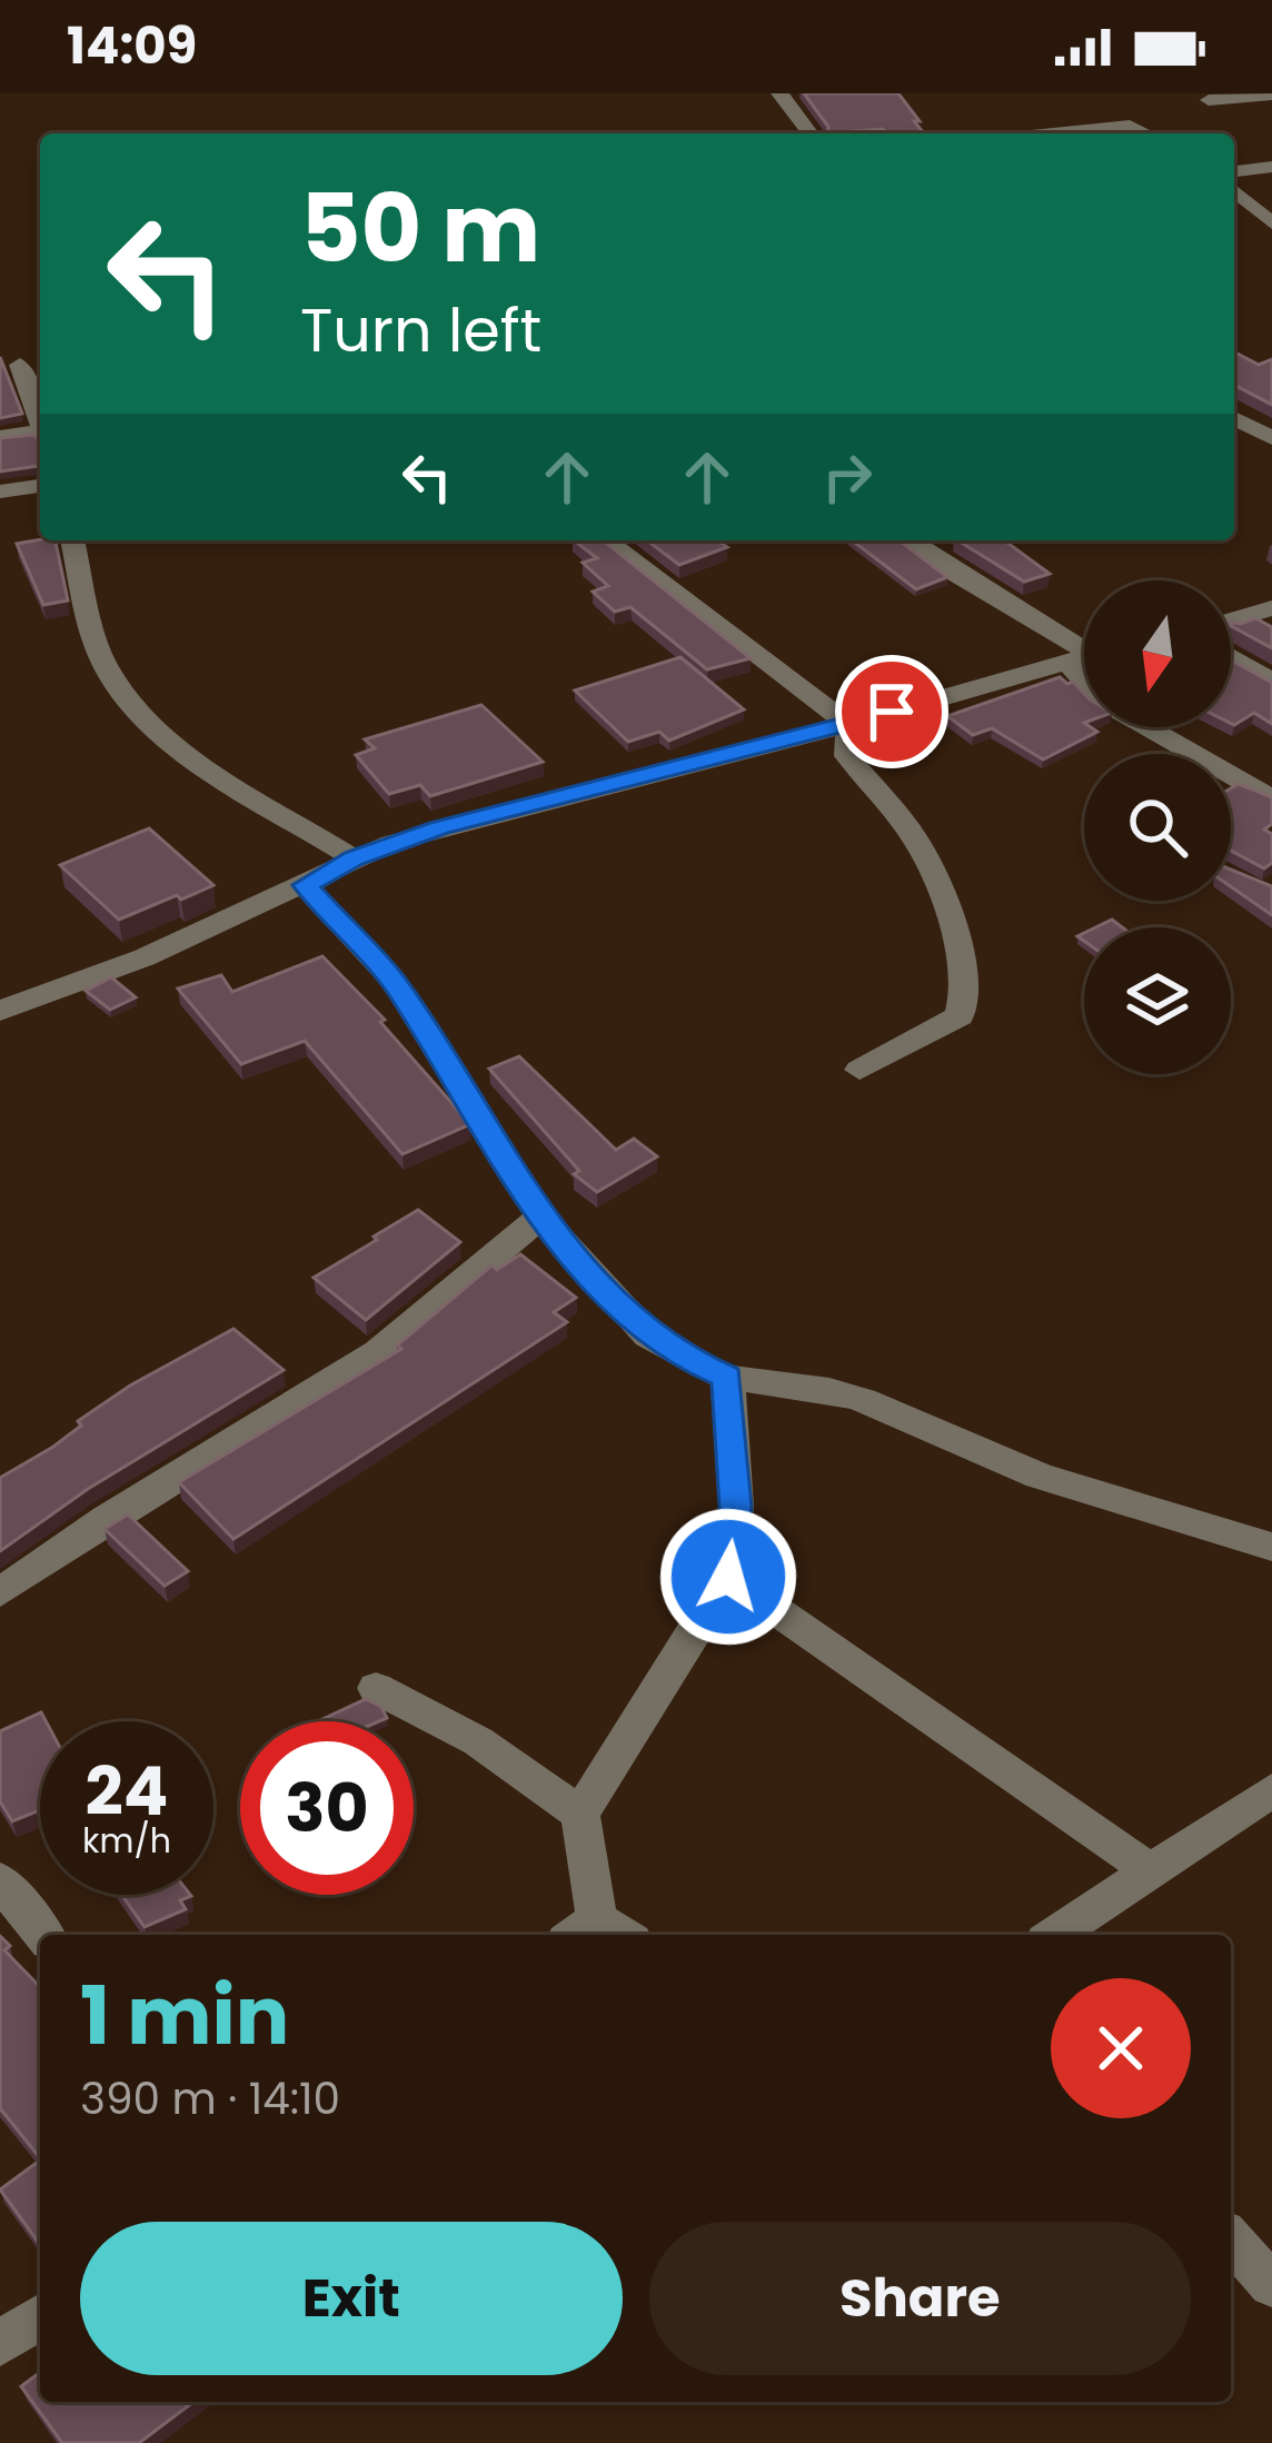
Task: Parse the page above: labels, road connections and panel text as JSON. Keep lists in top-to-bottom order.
{
  "north": "bottom",
  "page": {
    "status": "14:09",
    "turn": ["50 m", "Turn left"],
    "speed": "24 km/h",
    "limit": "30",
    "heading": ["1 min", "390 m · 14:10"],
    "buttons": ["Exit", "Share"]
  }
}
